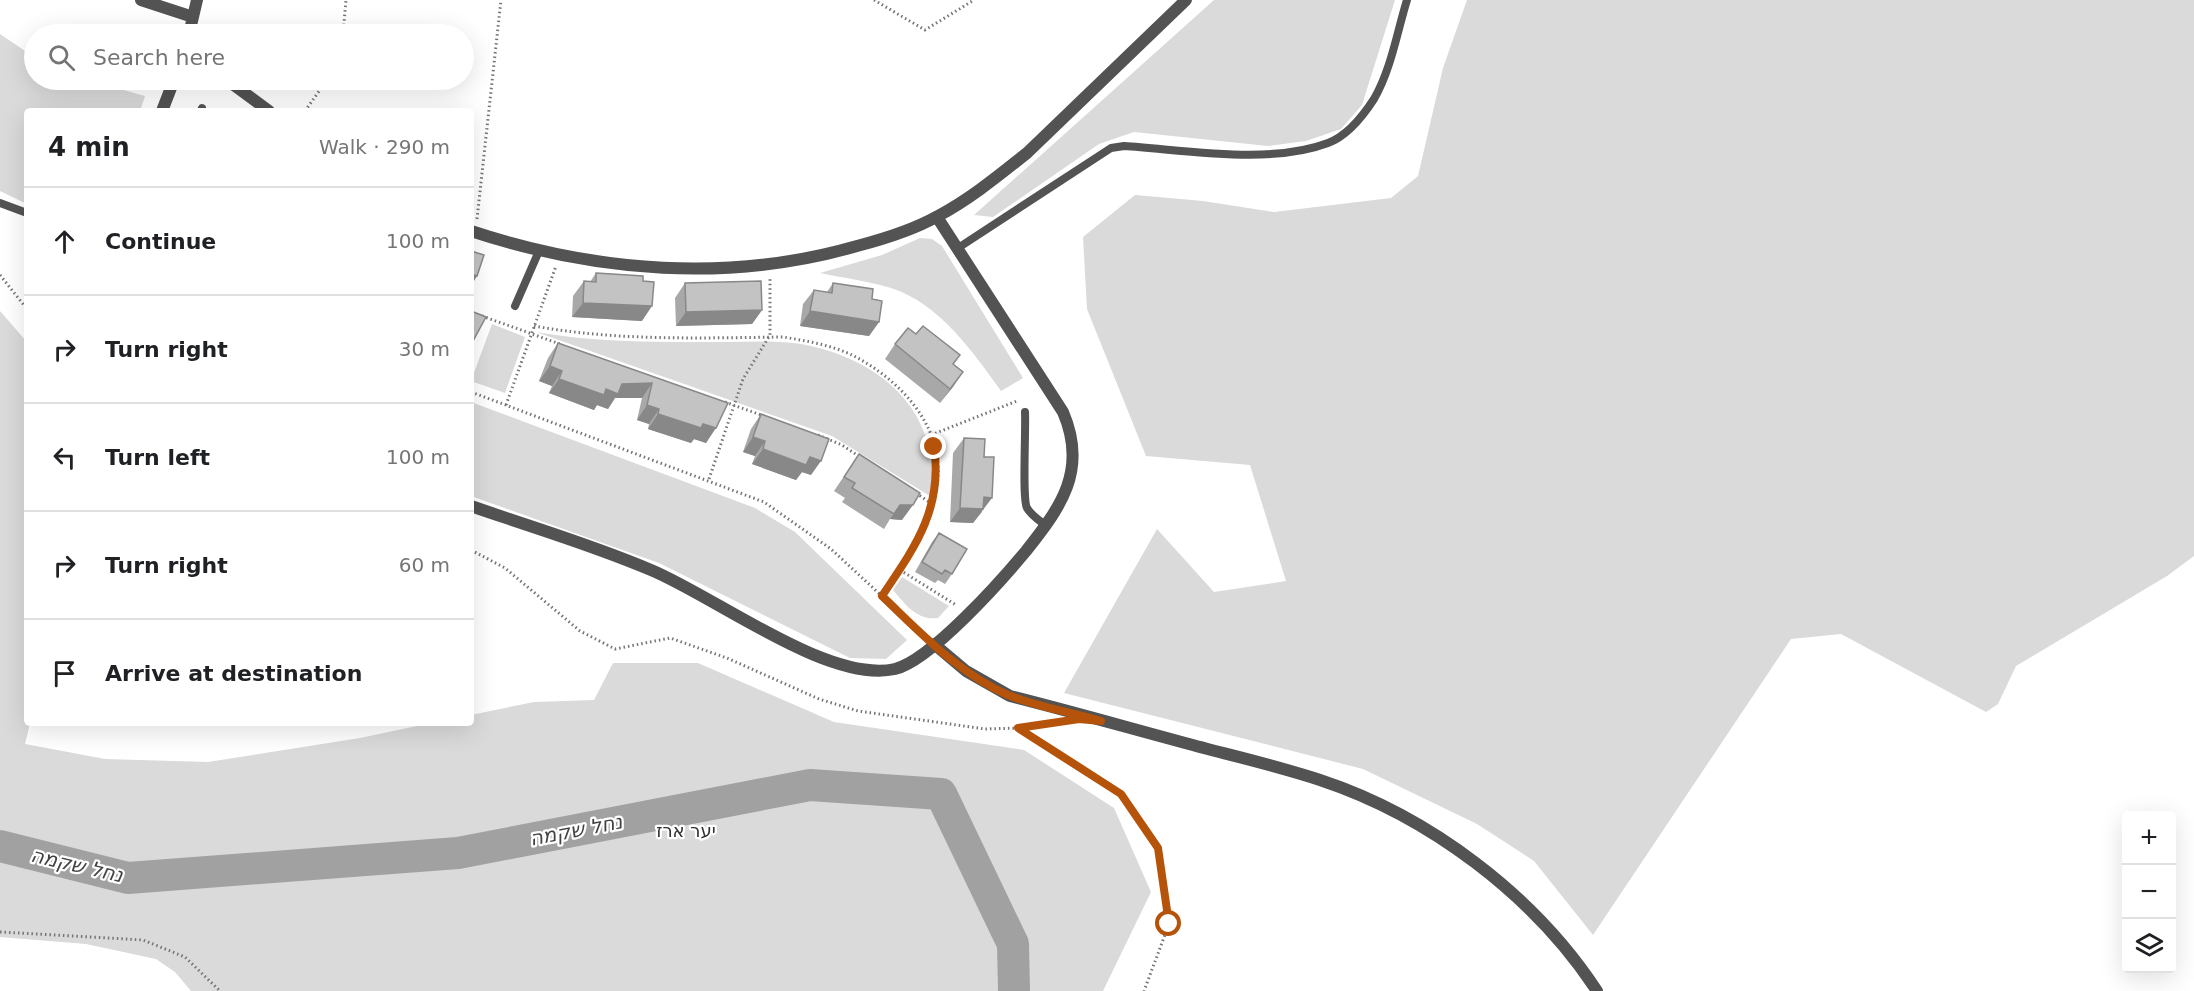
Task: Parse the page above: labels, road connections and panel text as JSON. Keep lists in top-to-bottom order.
{
  "water": ["נחל שקמה"],
  "parks": ["יער ארז"],
  "page": {
    "search": "Search here",
    "heading": ["4 min", "Walk · 290 m"],
    "list": [
      ["Continue", "100 m"],
      ["Turn right", "30 m"],
      ["Turn left", "100 m"],
      ["Turn right", "60 m"],
      "Arrive at destination"
    ],
    "map_buttons": ["+", "−"]
  }
}
